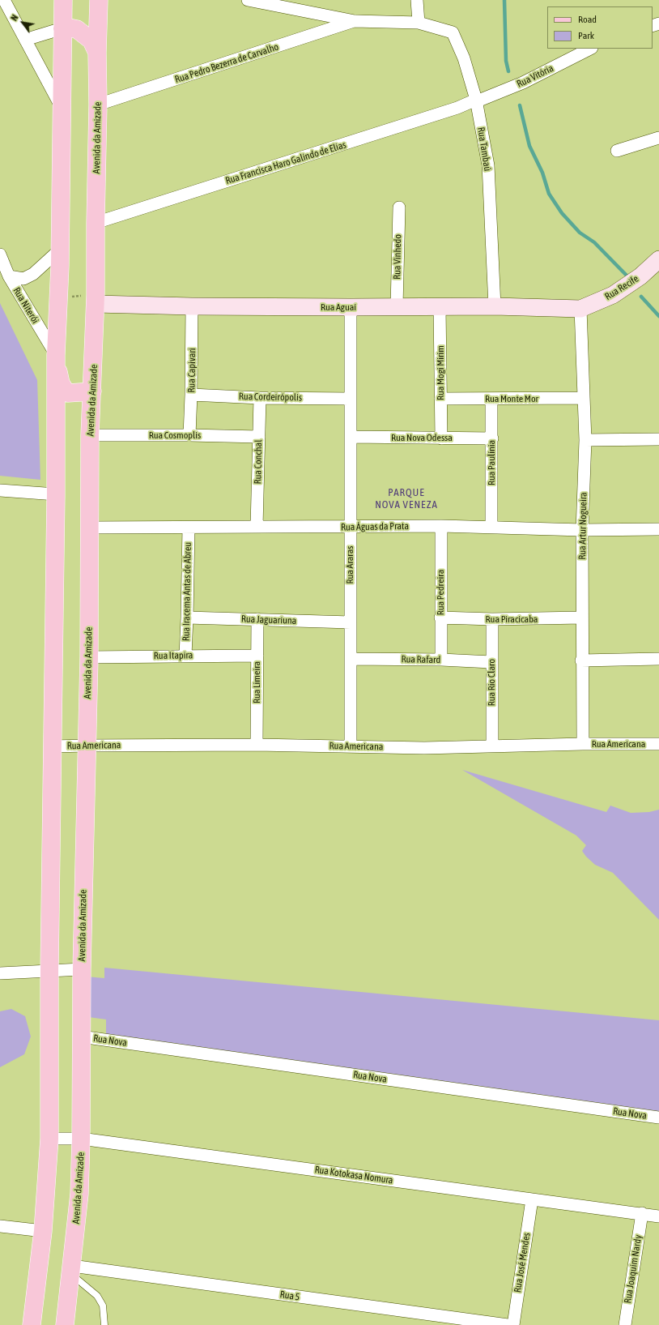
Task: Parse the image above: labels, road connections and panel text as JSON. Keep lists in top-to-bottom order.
{
  "streets": {
    "main road": ["Avenida da Amizade"],
    "street": [
      "Rua Pedro Bezerra de Carvalho",
      "Rua Vitória",
      "Rua Tambaú",
      "Rua Francisca Haro Galindo de Elias",
      "Rua Vinhedo",
      "Rua Recife",
      "Rua Niterói",
      "Rua Aguaí",
      "Rua Capivari",
      "Rua Mogi Mirim",
      "Rua Cordeirópolis",
      "Rua Monte Mor",
      "Rua Cosmoplis",
      "Rua Nova Odessa",
      "Rua Conchal",
      "Rua Paulínia",
      "Rua Artur Nogueira",
      "Rua Águas da Prata",
      "Rua Araras",
      "Rua Iracema Antas de Abreu",
      "Rua Pedreira",
      "Rua Piracicaba",
      "Rua Jaguariuna",
      "Rua Itapira",
      "Rua Rafard",
      "Rua Limeira",
      "Rua Rio Claro",
      "Rua Americana",
      "Rua Nova",
      "Rua Kotokasa Nomura",
      "Rua José Mendes",
      "Rua Joaquim Nardy",
      "Rua 5"
    ]
  },
  "crossings": [
    ["Rua Pedro Bezerra de Carvalho", "Avenida da Amizade"],
    ["Rua Vitória", "Rua Tambaú"],
    ["Rua Vitória", "Rua Francisca Haro Galindo de Elias"],
    ["Avenida da Amizade", "Rua Francisca Haro Galindo de Elias"],
    ["Avenida da Amizade", "Rua Aguaí"],
    ["Avenida da Amizade", "Rua Cosmoplis"],
    ["Avenida da Amizade", "Rua Águas da Prata"],
    ["Avenida da Amizade", "Rua Itapira"],
    ["Avenida da Amizade", "Rua Americana"],
    ["Avenida da Amizade", "Rua Nova"],
    ["Avenida da Amizade", "Rua Kotokasa Nomura"],
    ["Avenida da Amizade", "Rua 5"],
    ["Rua Tambaú", "Rua Francisca Haro Galindo de Elias"],
    ["Rua Tambaú", "Rua Aguaí"],
    ["Rua Vinhedo", "Rua Aguaí"],
    ["Rua Recife", "Rua Aguaí"],
    ["Rua Recife", "Rua Artur Nogueira"],
    ["Rua Aguaí", "Rua Capivari"],
    ["Rua Aguaí", "Rua Mogi Mirim"],
    ["Rua Aguaí", "Rua Artur Nogueira"],
    ["Rua Aguaí", "Rua Araras"],
    ["Rua Capivari", "Rua Cordeirópolis"],
    ["Rua Capivari", "Rua Cosmoplis"],
    ["Rua Mogi Mirim", "Rua Monte Mor"],
    ["Rua Mogi Mirim", "Rua Nova Odessa"],
    ["Rua Cordeirópolis", "Rua Conchal"],
    ["Rua Cordeirópolis", "Rua Araras"],
    ["Rua Monte Mor", "Rua Paulínia"],
    ["Rua Monte Mor", "Rua Artur Nogueira"],
    ["Rua Cosmoplis", "Rua Conchal"],
    ["Rua Nova Odessa", "Rua Paulínia"],
    ["Rua Nova Odessa", "Rua Araras"],
    ["Rua Conchal", "Rua Águas da Prata"],
    ["Rua Paulínia", "Rua Águas da Prata"],
    ["Rua Artur Nogueira", "Rua Águas da Prata"],
    ["Rua Artur Nogueira", "Rua Piracicaba"],
    ["Rua Artur Nogueira", "Rua Americana"],
    ["Rua Águas da Prata", "Rua Araras"],
    ["Rua Águas da Prata", "Rua Iracema Antas de Abreu"],
    ["Rua Águas da Prata", "Rua Pedreira"],
    ["Rua Araras", "Rua Jaguariuna"],
    ["Rua Araras", "Rua Rafard"],
    ["Rua Araras", "Rua Americana"],
    ["Rua Iracema Antas de Abreu", "Rua Jaguariuna"],
    ["Rua Iracema Antas de Abreu", "Rua Itapira"],
    ["Rua Pedreira", "Rua Piracicaba"],
    ["Rua Pedreira", "Rua Rafard"],
    ["Rua Piracicaba", "Rua Rio Claro"],
    ["Rua Jaguariuna", "Rua Limeira"],
    ["Rua Itapira", "Rua Limeira"],
    ["Rua Rafard", "Rua Rio Claro"],
    ["Rua Limeira", "Rua Americana"],
    ["Rua Rio Claro", "Rua Americana"],
    ["Rua Kotokasa Nomura", "Rua José Mendes"],
    ["Rua Kotokasa Nomura", "Rua Joaquim Nardy"]
  ],
  "districts": ["PARQUE NOVA VENEZA"],
  "legend": ["Road", "Park"],
  "north": "top left"
}
